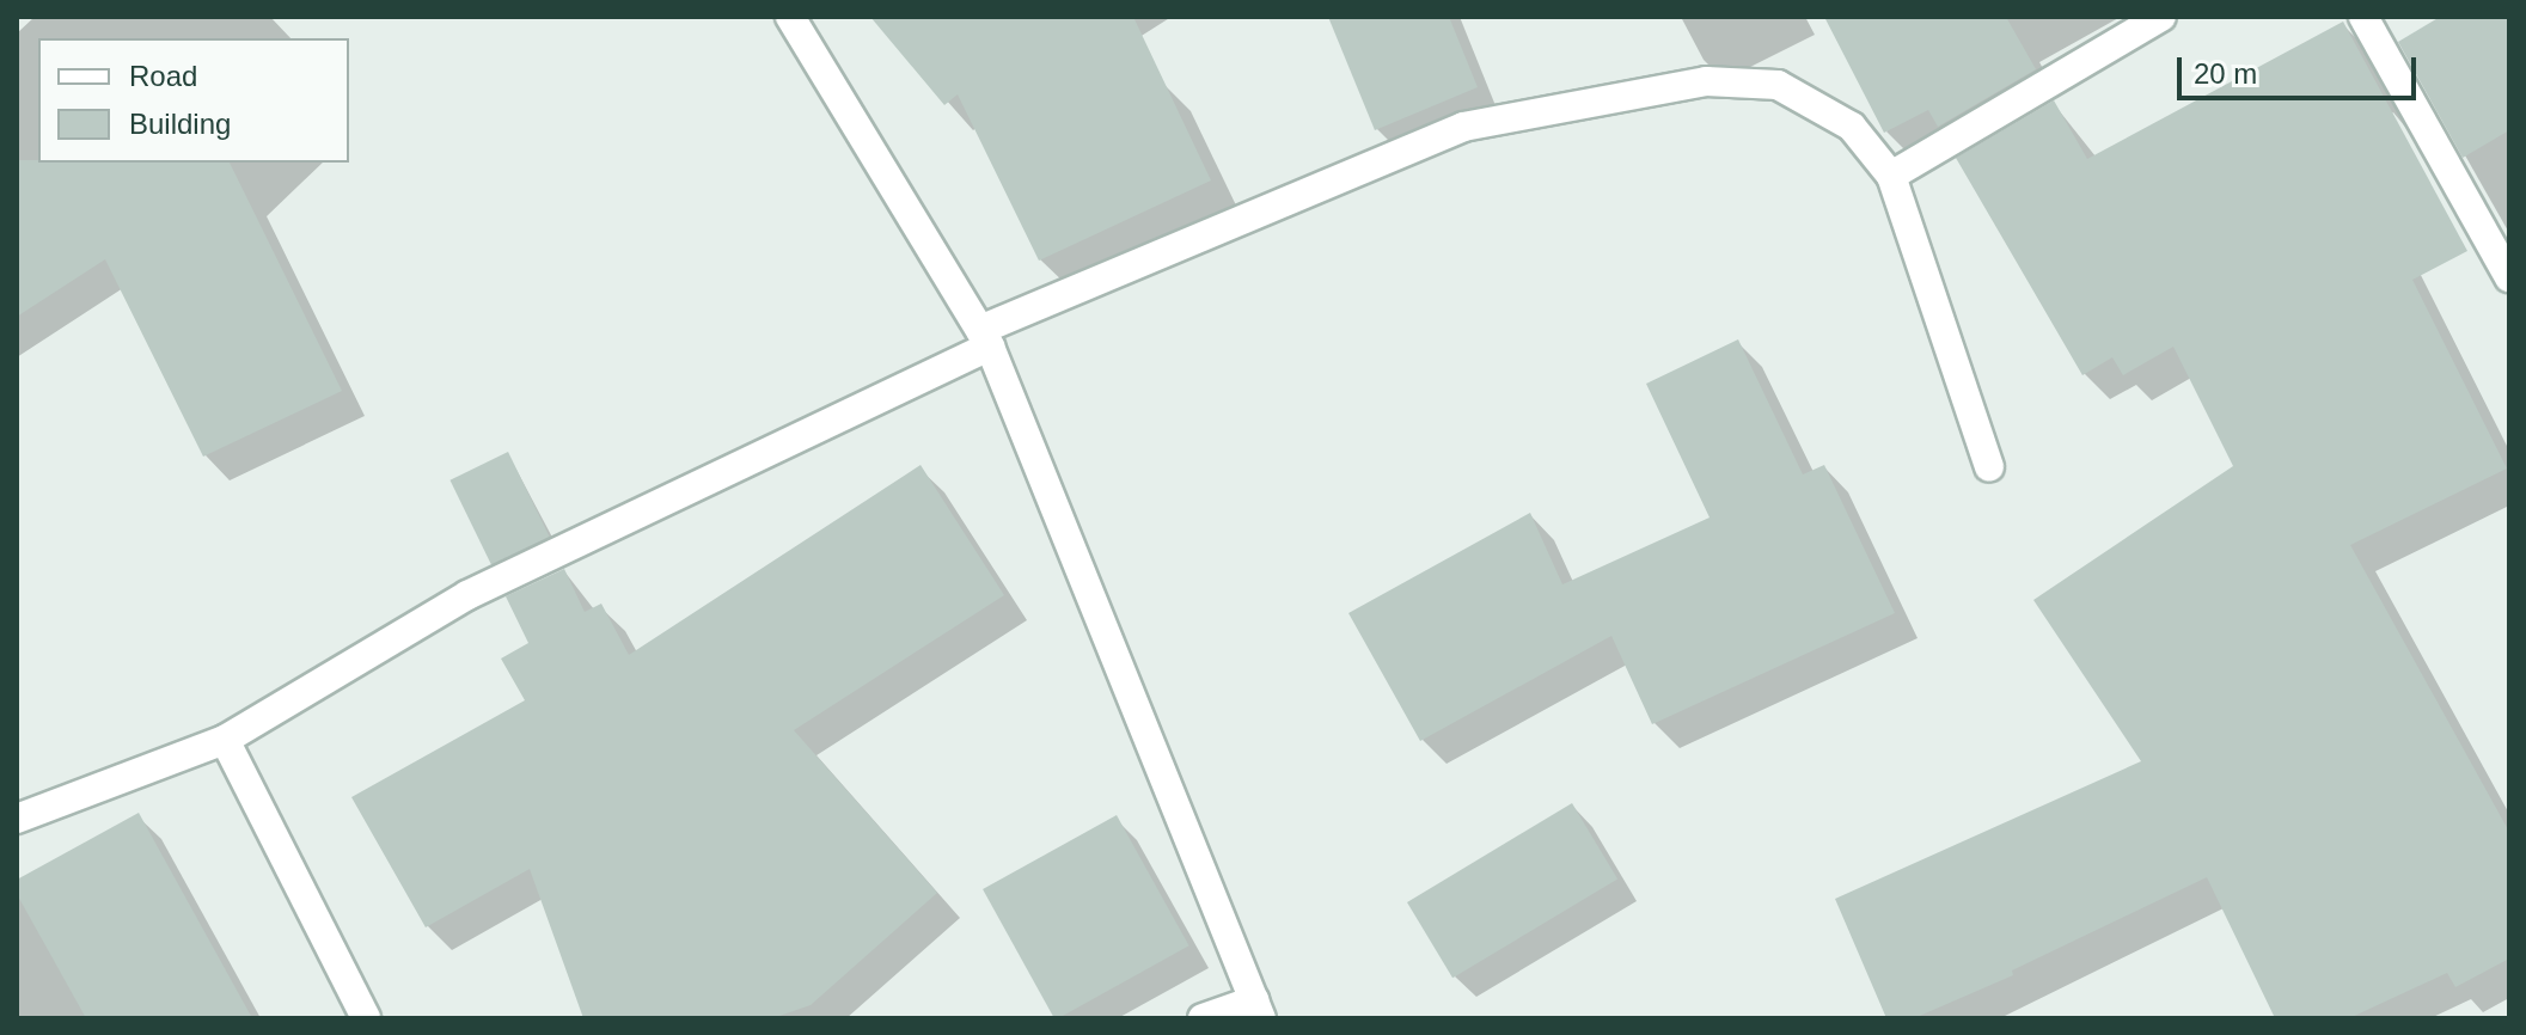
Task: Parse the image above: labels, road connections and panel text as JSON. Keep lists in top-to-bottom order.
{
  "legend": ["Road", "Building"],
  "scale_bar": "20 m"
}
